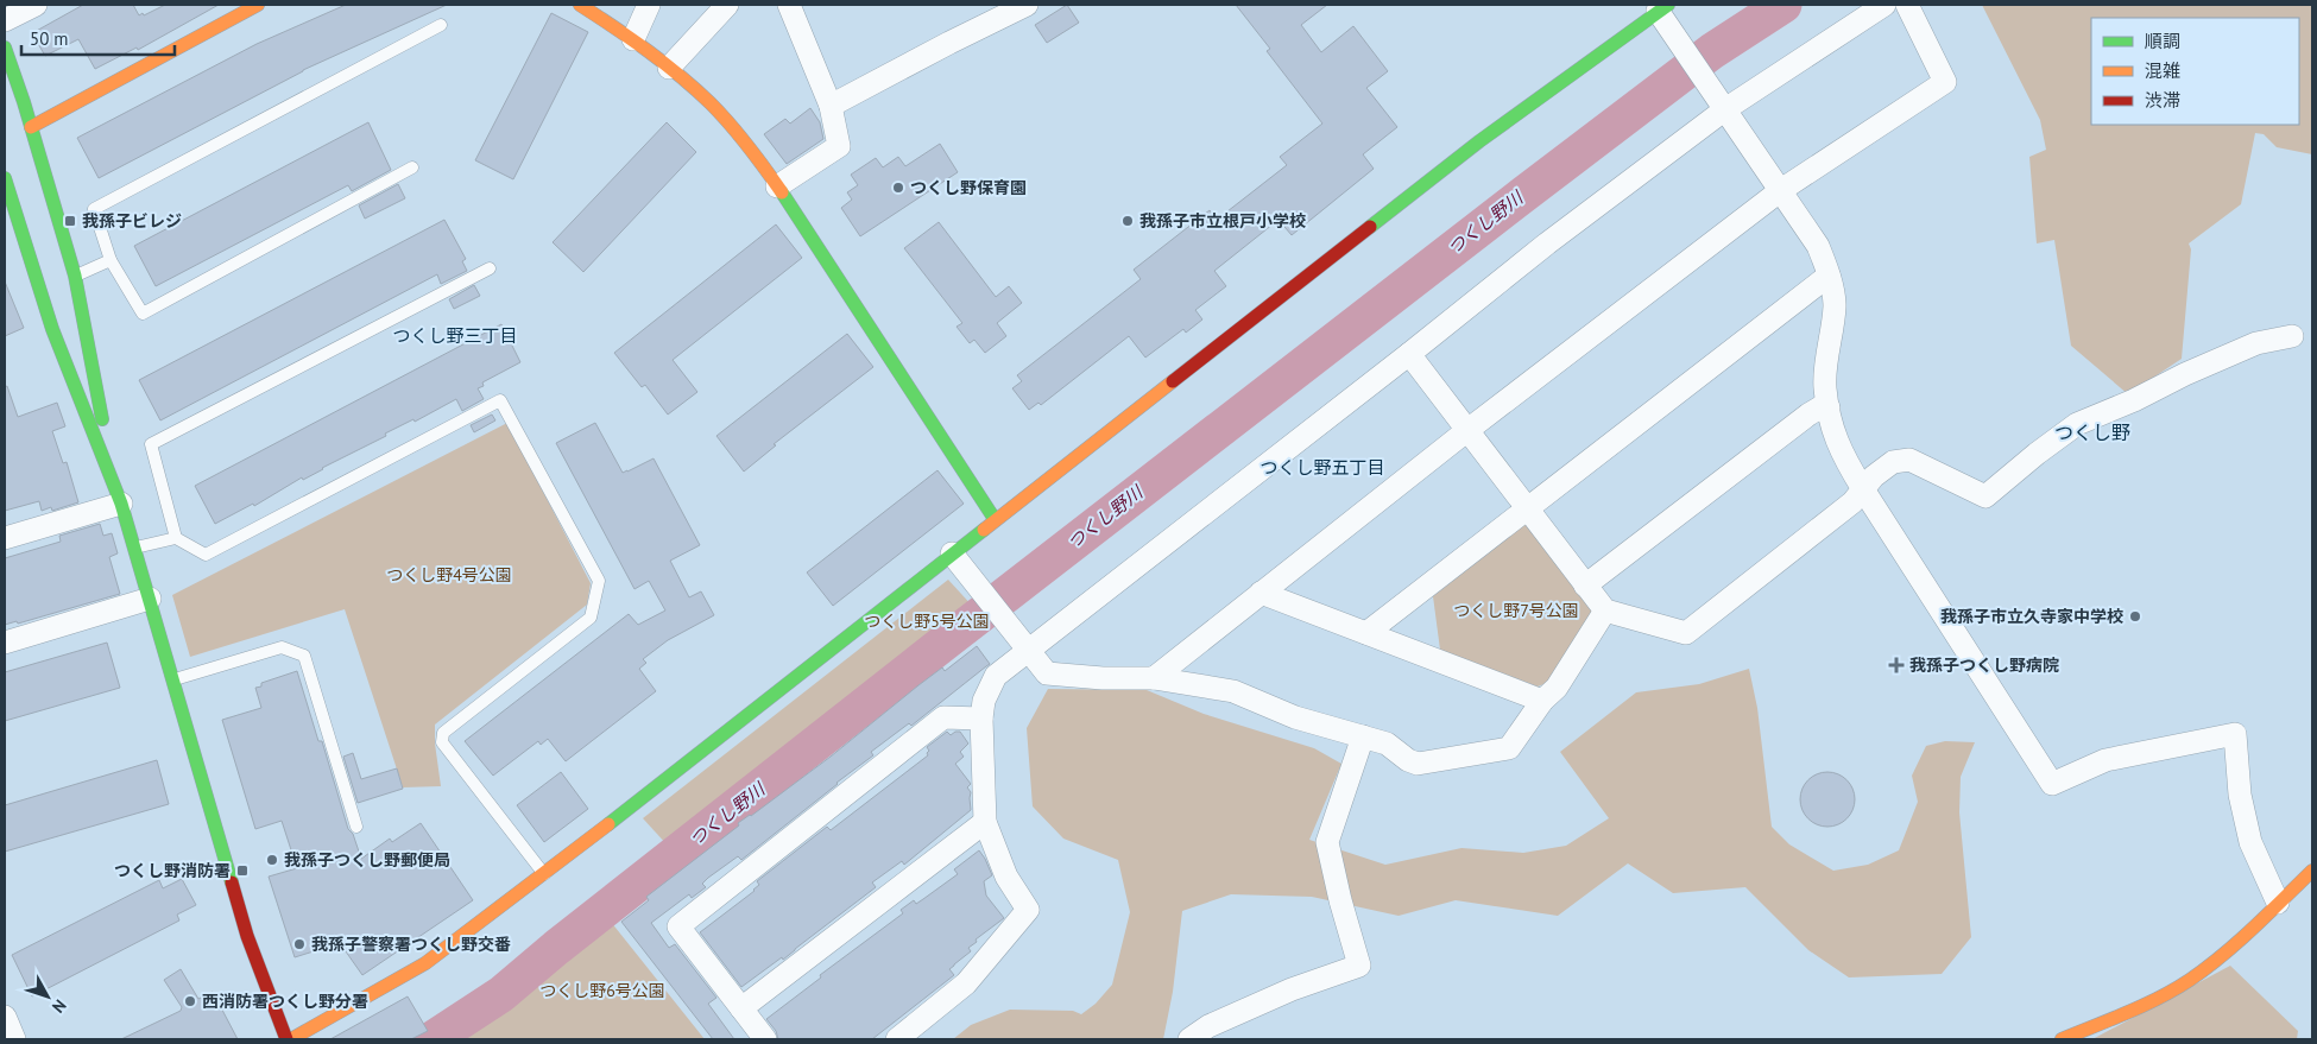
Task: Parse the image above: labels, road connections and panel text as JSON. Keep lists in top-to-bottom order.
{
  "districts": ["つくし野三丁目", "つくし野", "つくし野五丁目"],
  "water": ["つくし野川"],
  "parks": [
    "つくし野4号公園",
    "つくし野7号公園",
    "つくし野5号公園",
    "つくし野6号公園"
  ],
  "places": {
    "other": [
      "つくし野保育園",
      "我孫子市立根戸小学校",
      "我孫子市立久寺家中学校",
      "我孫子つくし野郵便局",
      "我孫子警察署つくし野交番",
      "西消防署つくし野分署"
    ],
    "transit": ["我孫子ビレジ", "つくし野消防署"],
    "health": ["我孫子つくし野病院"]
  },
  "legend": ["順調", "混雑", "渋滞"],
  "scale_bar": "50 m",
  "north": "bottom right"
}
